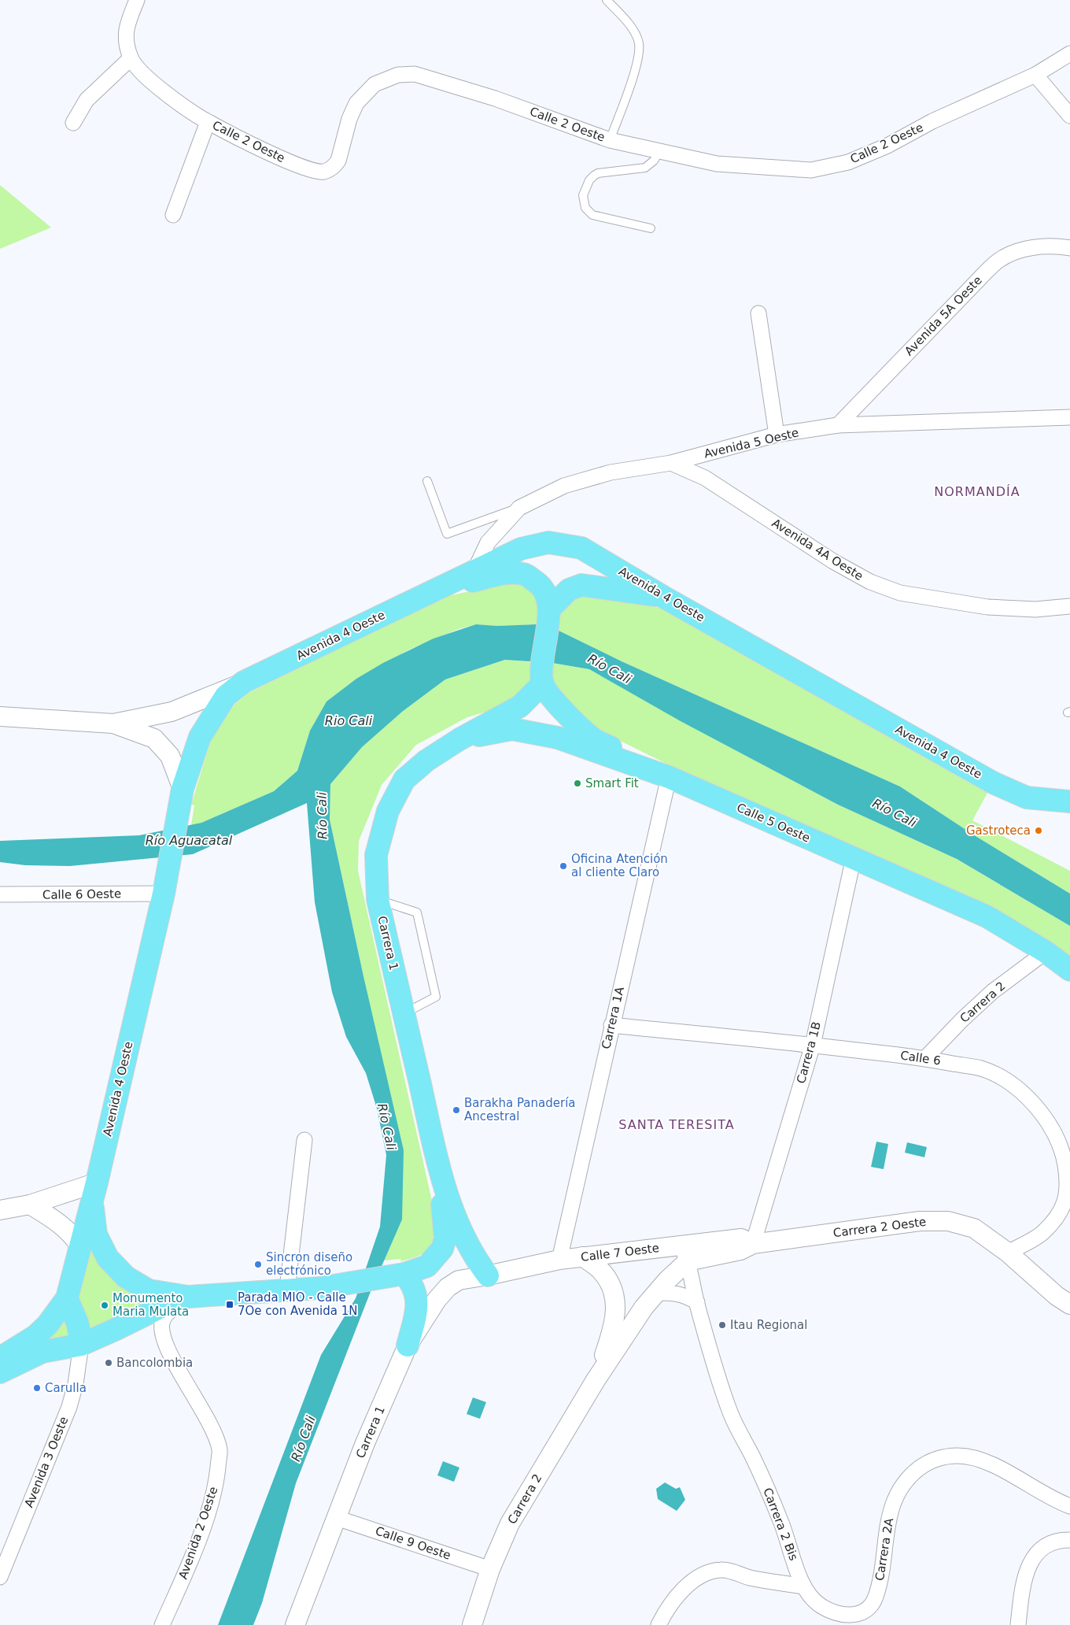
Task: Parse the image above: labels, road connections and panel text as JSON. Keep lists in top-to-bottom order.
{
  "streets": {
    "main road": ["Avenida 4 Oeste", "Calle 5 Oeste", "Carrera 1"],
    "street": [
      "Calle 2 Oeste",
      "Avenida 5A Oeste",
      "Avenida 5 Oeste",
      "Avenida 4A Oeste",
      "Calle 6 Oeste",
      "Carrera 2",
      "Carrera 1A",
      "Carrera 1B",
      "Calle 6",
      "Carrera 2 Oeste",
      "Calle 7 Oeste",
      "Avenida 3 Oeste",
      "Carrera 2 Bis",
      "Avenida 2 Oeste",
      "Calle 9 Oeste",
      "Carrera 2A"
    ]
  },
  "crossings": [
    ["Avenida 5A Oeste", "Avenida 5 Oeste"],
    ["Avenida 5 Oeste", "Avenida 4A Oeste"],
    ["Avenida 5 Oeste", "Avenida 4 Oeste"],
    ["Avenida 4 Oeste", "Calle 6 Oeste"],
    ["Calle 5 Oeste", "Carrera 1"],
    ["Calle 5 Oeste", "Carrera 2"],
    ["Calle 5 Oeste", "Carrera 1A"],
    ["Calle 5 Oeste", "Carrera 1B"],
    ["Carrera 1", "Calle 7 Oeste"],
    ["Carrera 1", "Calle 9 Oeste"],
    ["Carrera 2", "Calle 6"],
    ["Carrera 2", "Carrera 2 Oeste"],
    ["Carrera 2", "Calle 7 Oeste"],
    ["Carrera 2", "Carrera 2 Bis"],
    ["Carrera 2", "Calle 9 Oeste"],
    ["Carrera 1A", "Calle 6"],
    ["Carrera 1A", "Calle 7 Oeste"],
    ["Carrera 1B", "Calle 6"],
    ["Carrera 1B", "Carrera 2 Oeste"],
    ["Carrera 1B", "Calle 7 Oeste"],
    ["Calle 6", "Carrera 2 Oeste"],
    ["Carrera 2 Oeste", "Calle 7 Oeste"],
    ["Carrera 2 Oeste", "Carrera 2 Bis"],
    ["Calle 7 Oeste", "Carrera 2 Bis"],
    ["Carrera 2 Bis", "Carrera 2A"]
  ],
  "districts": ["NORMANDÍA", "SANTA TERESITA"],
  "water": ["Río Cali", "Rio Cali", "Río Aguacatal"],
  "places": {
    "other": [
      "Smart Fit",
      "Gastroteca",
      "Oficina Atención al cliente Claro",
      "Barakha Panadería Ancestral",
      "Sincron diseño electrónico",
      "Monumento Maria Mulata",
      "Itau Regional",
      "Bancolombia",
      "Carulla"
    ],
    "transit": ["Parada MIO - Calle 7Oe con Avenida 1N"]
  }
}
